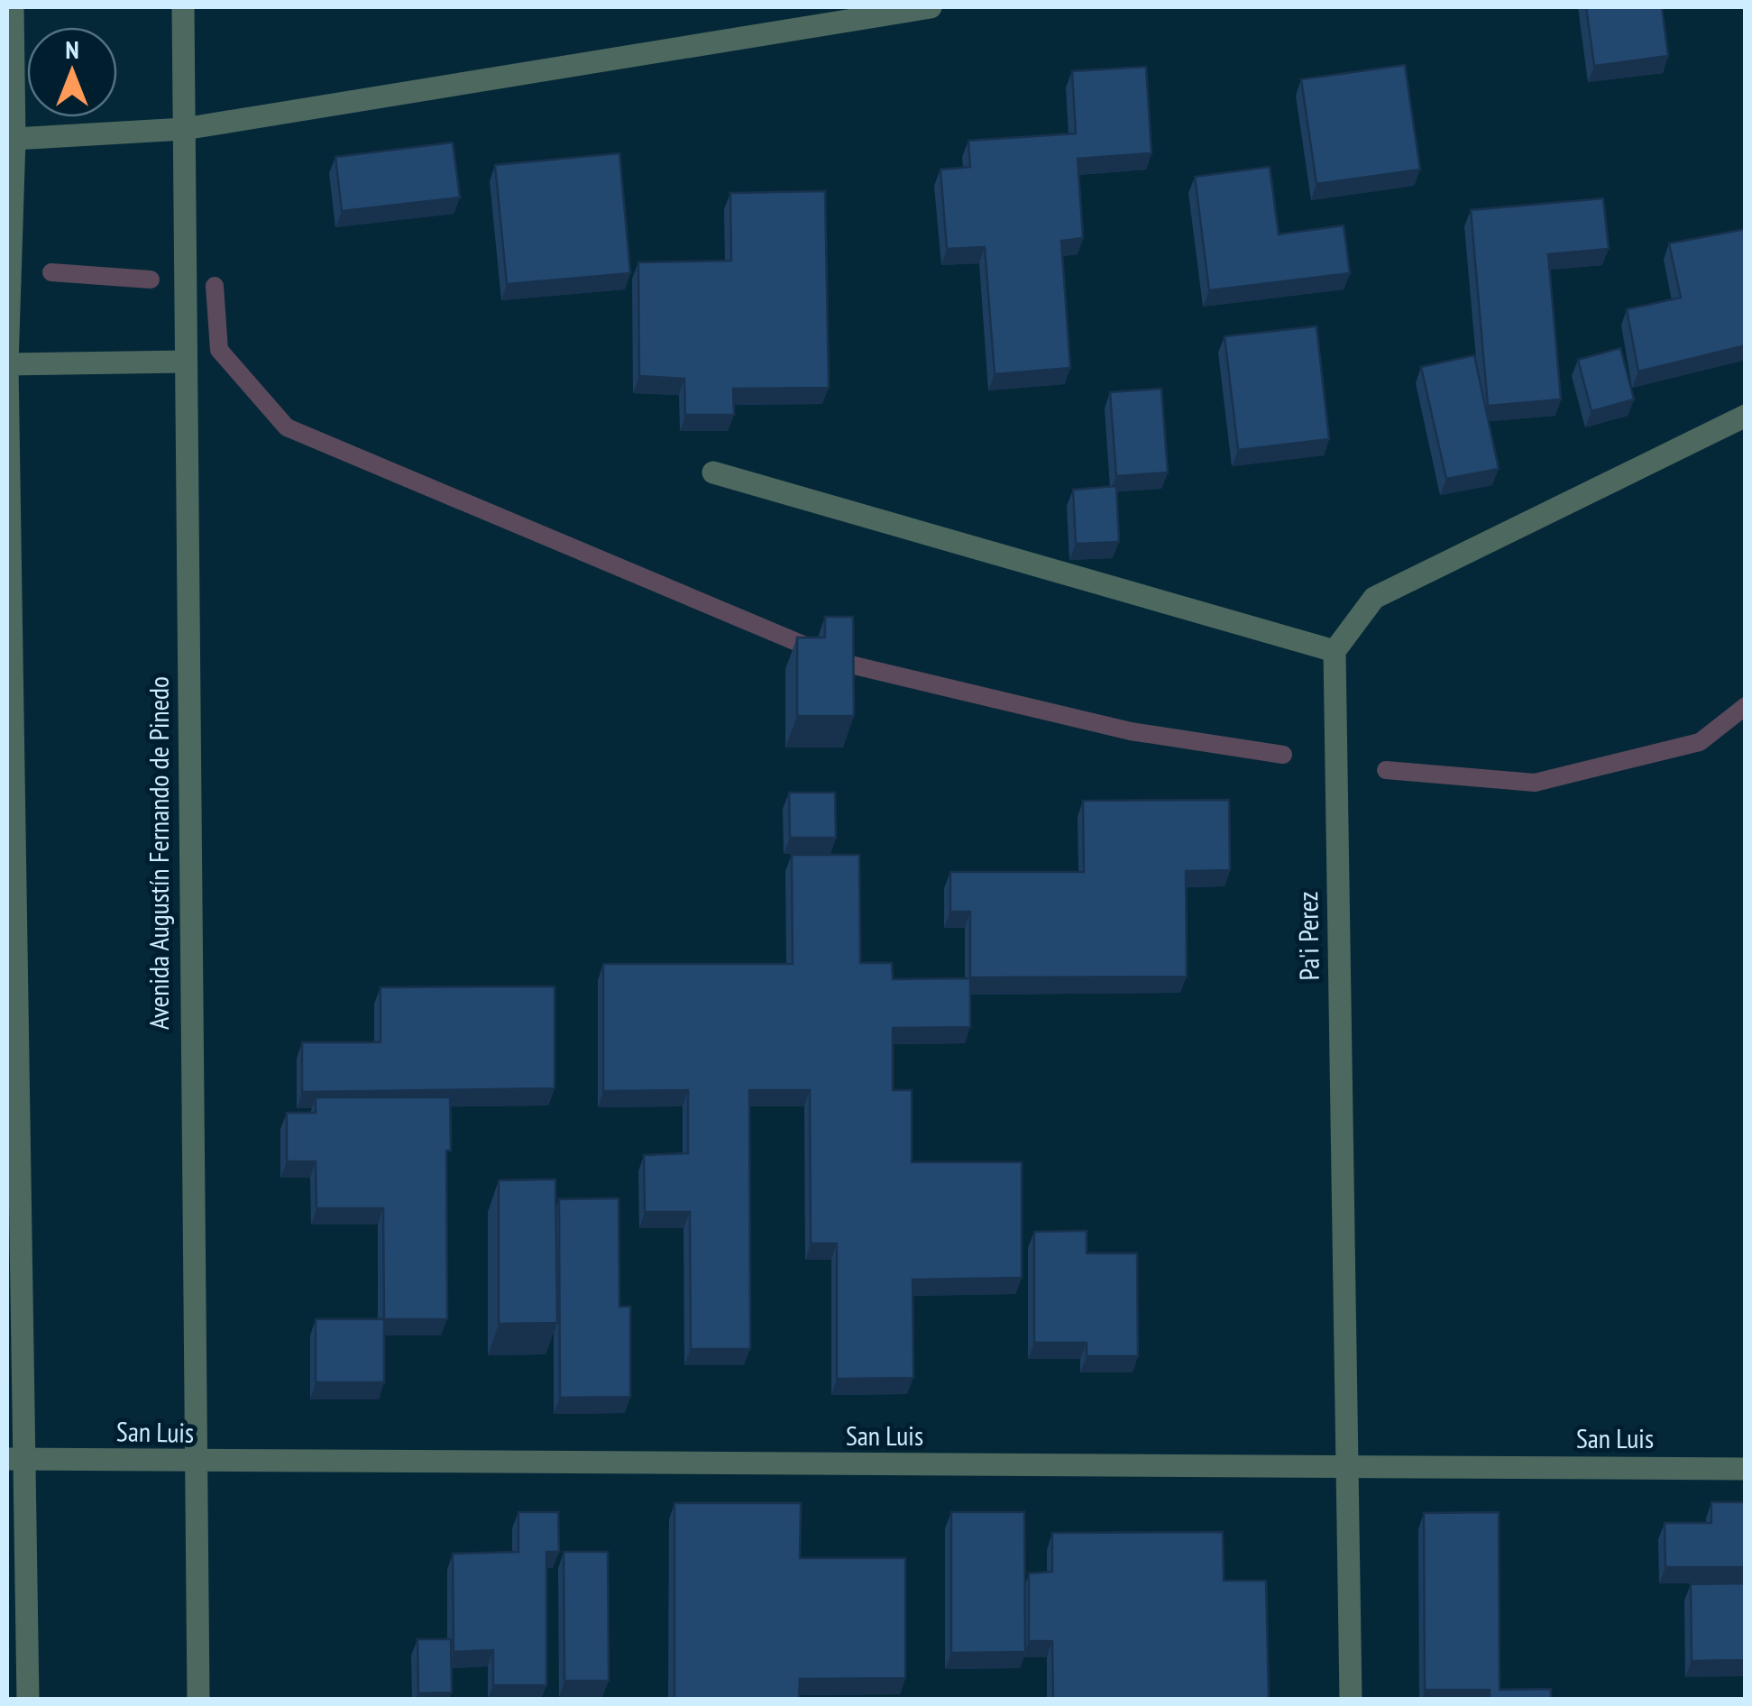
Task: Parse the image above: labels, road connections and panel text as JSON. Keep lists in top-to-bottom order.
{
  "streets": {
    "street": ["Avenida Augustín Fernando de Pinedo", "Pa'i Perez", "San Luis"]
  },
  "crossings": [
    ["Avenida Augustín Fernando de Pinedo", "San Luis"],
    ["Pa'i Perez", "San Luis"]
  ],
  "north": "top"
}
